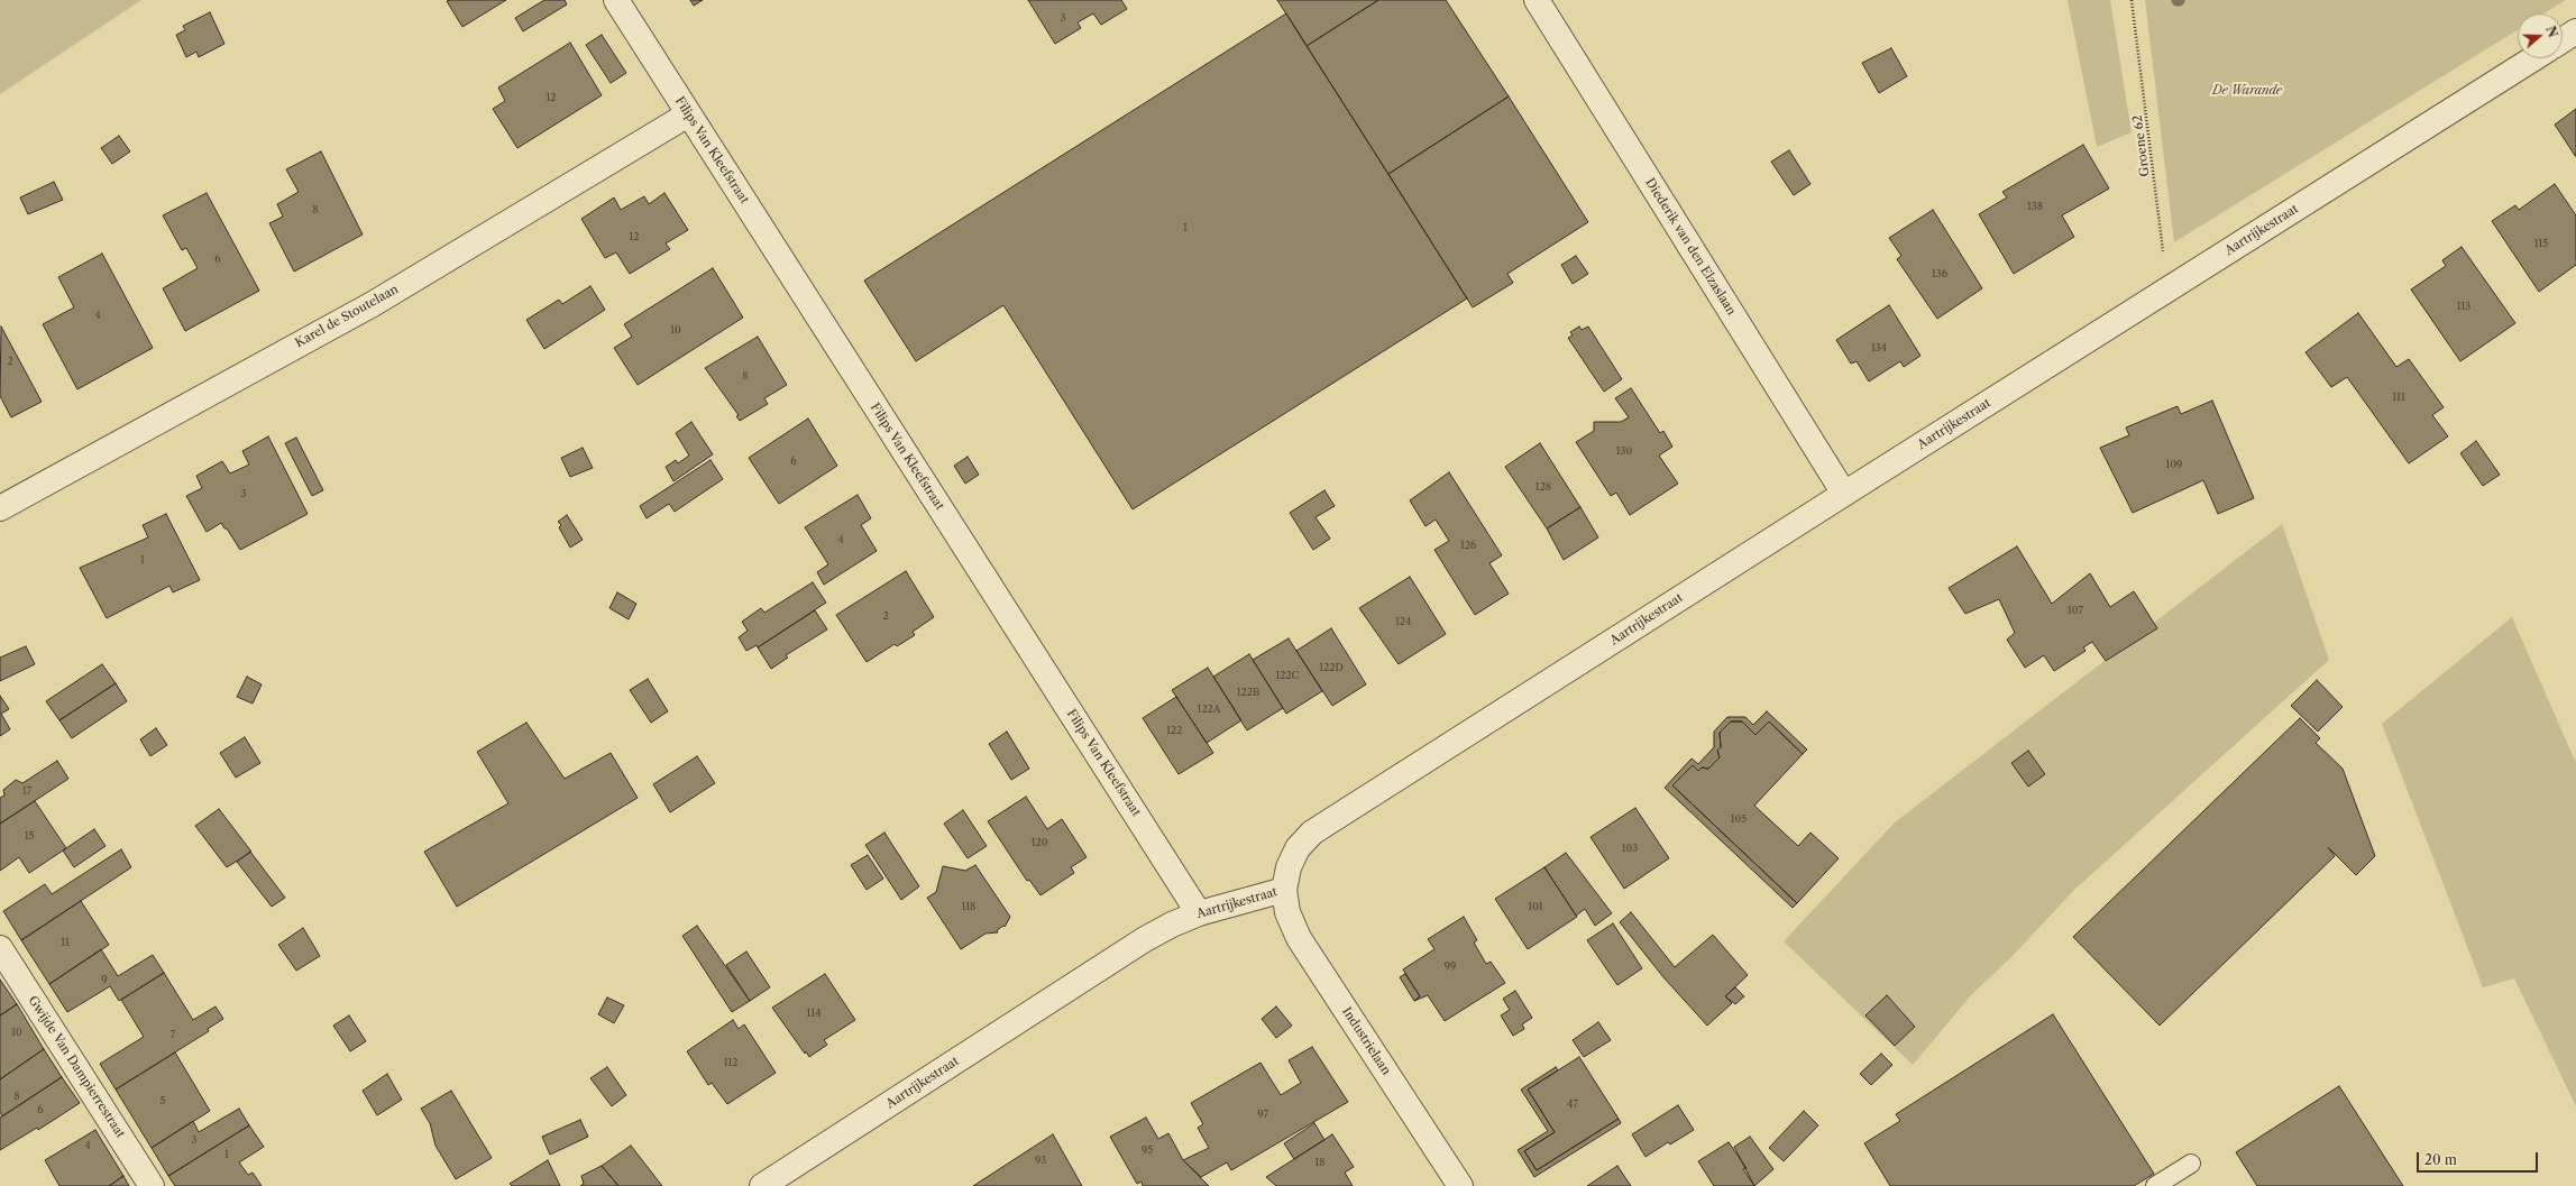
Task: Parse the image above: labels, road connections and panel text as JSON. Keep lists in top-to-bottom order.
{
  "streets": {
    "street": [
      "Filips Van Kleefstraat",
      "Aartrijkestraat",
      "Diederik van den Elzaslaan",
      "Karel de Stoutelaan",
      "Industrielaan",
      "Gwijde Van Dampierrestraat"
    ],
    "path": ["Groene 62"]
  },
  "crossings": [
    ["Groene 62", "Aartrijkestraat"],
    ["Filips Van Kleefstraat", "Aartrijkestraat"],
    ["Filips Van Kleefstraat", "Karel de Stoutelaan"],
    ["Aartrijkestraat", "Diederik van den Elzaslaan"],
    ["Aartrijkestraat", "Industrielaan"]
  ],
  "parks": ["De Warande"],
  "house_numbers": [
    "3",
    "12",
    "138",
    "8",
    "1",
    "12",
    "115",
    "6",
    "136",
    "113",
    "4",
    "10",
    "134",
    "2",
    "8",
    "111",
    "130",
    "6",
    "109",
    "128",
    "3",
    "4",
    "126",
    "1",
    "107",
    "2",
    "124",
    "122D",
    "122C",
    "122B",
    "122A",
    "122",
    "17",
    "105",
    "15",
    "120",
    "103",
    "118",
    "101",
    "11",
    "99",
    "9",
    "114",
    "10",
    "7",
    "112",
    "8",
    "5",
    "47",
    "6",
    "97",
    "3",
    "4",
    "95",
    "1",
    "93",
    "18"
  ],
  "scale_bar": "20 m",
  "north": "right"
}
